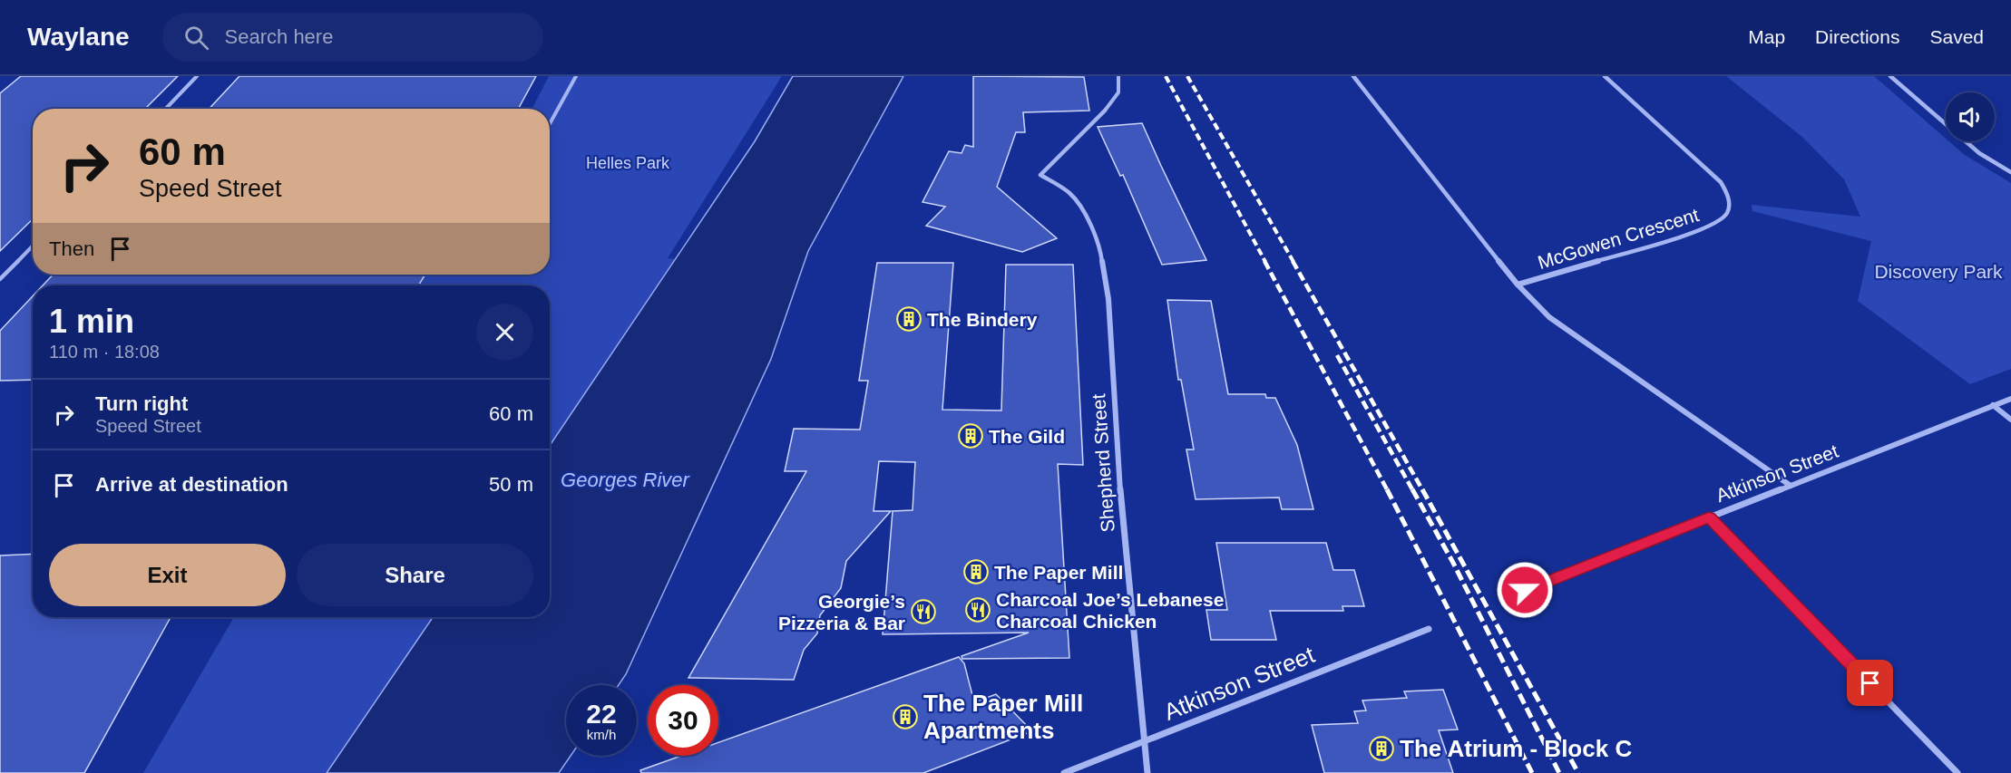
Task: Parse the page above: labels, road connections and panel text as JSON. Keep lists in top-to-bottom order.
{
  "streets": {
    "street": ["McGowen Crescent", "Shepherd Street", "Atkinson Street"]
  },
  "crossings": [
    ["McGowen Crescent", "Atkinson Street"],
    ["Shepherd Street", "Atkinson Street"]
  ],
  "water": ["Georges River"],
  "parks": ["Helles Park", "Discovery Park"],
  "places": {
    "building": [
      "The Bindery",
      "The Gild",
      "The Paper Mill",
      "The Paper Mill Apartments",
      "The Atrium - Block C"
    ],
    "restaurant": ["Charcoal Joe’s Lebanese Charcoal Chicken", "Georgie’s Pizzeria & Bar"]
  },
  "page": {
    "header": "Waylane",
    "search": "Search here",
    "nav": ["Map", "Directions", "Saved"],
    "turn": ["60 m", "Speed Street"],
    "then": "Then",
    "heading": ["1 min", "110 m · 18:08"],
    "list": [
      {
        "name": "Turn right",
        "note": "Speed Street",
        "value": "60 m"
      },
      {
        "name": "Arrive at destination",
        "value": "50 m"
      }
    ],
    "buttons": ["Exit", "Share"],
    "speed": "22 km/h",
    "limit": "30"
  }
}
